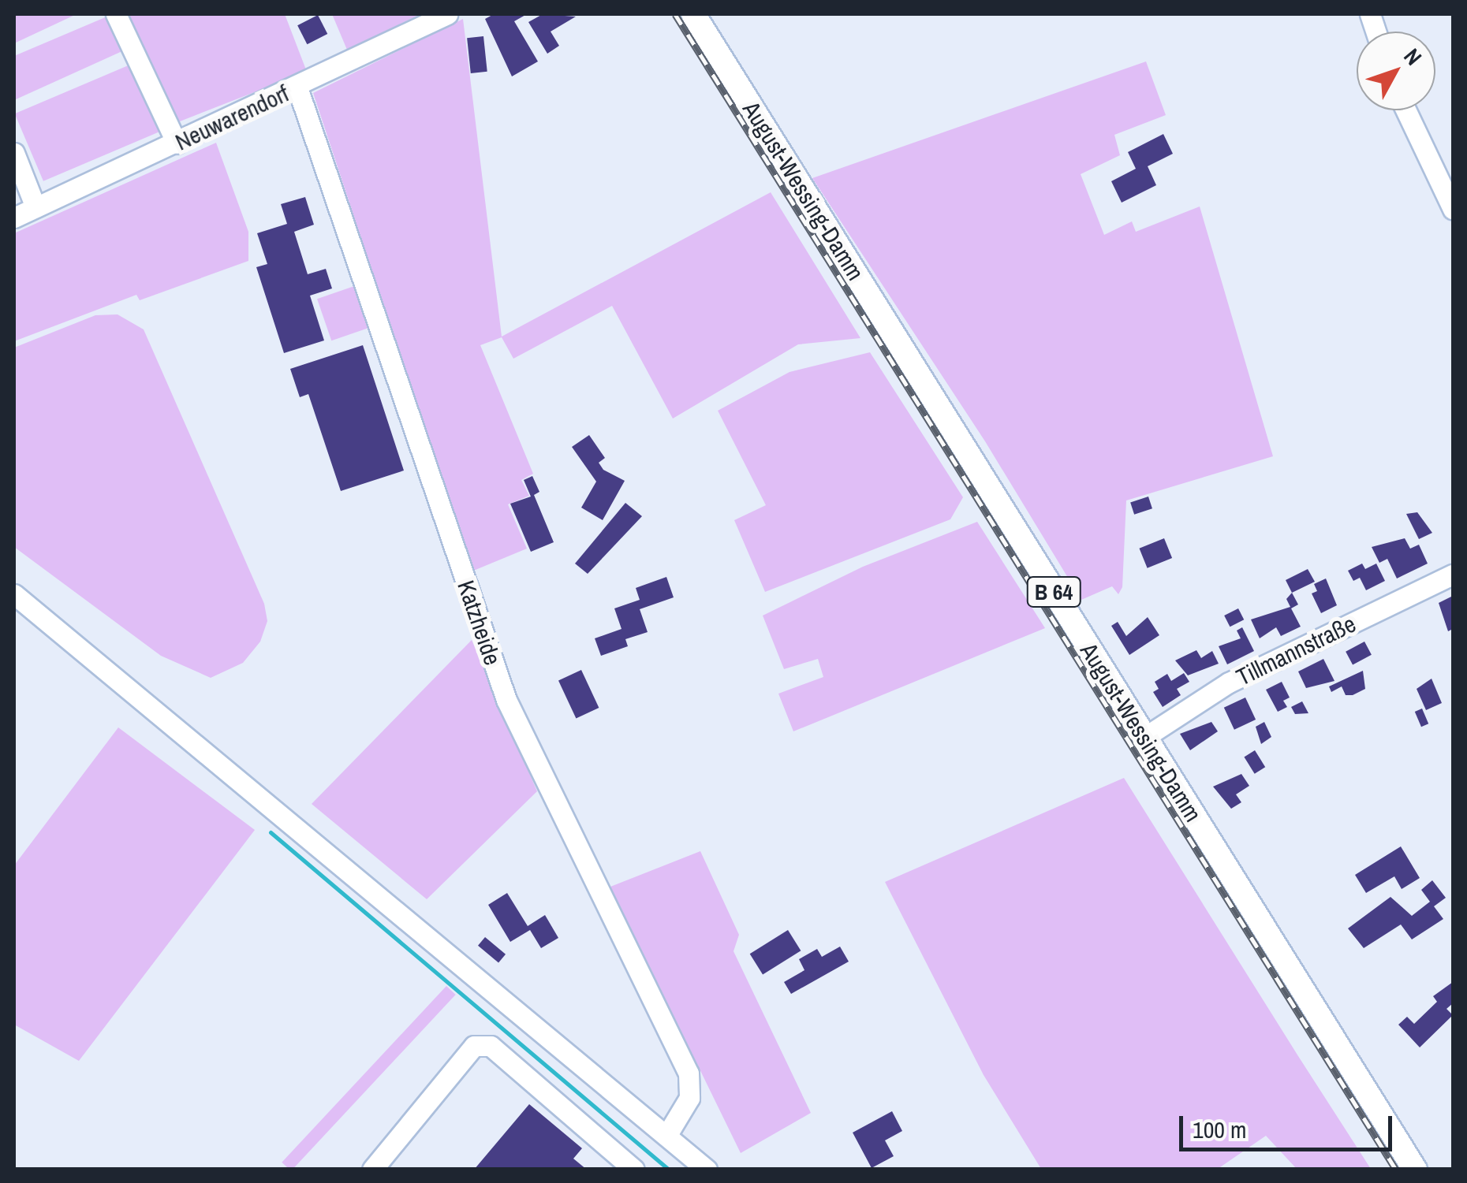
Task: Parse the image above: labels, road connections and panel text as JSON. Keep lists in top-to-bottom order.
{
  "streets": {
    "main road": ["August-Wessing-Damm", "B 64"],
    "street": ["Neuwarendorf", "Katzheide", "Tillmannstraße"]
  },
  "crossings": [
    ["Neuwarendorf", "Katzheide"],
    ["August-Wessing-Damm", "Tillmannstraße"]
  ],
  "scale_bar": "100 m",
  "north": "top right"
}
